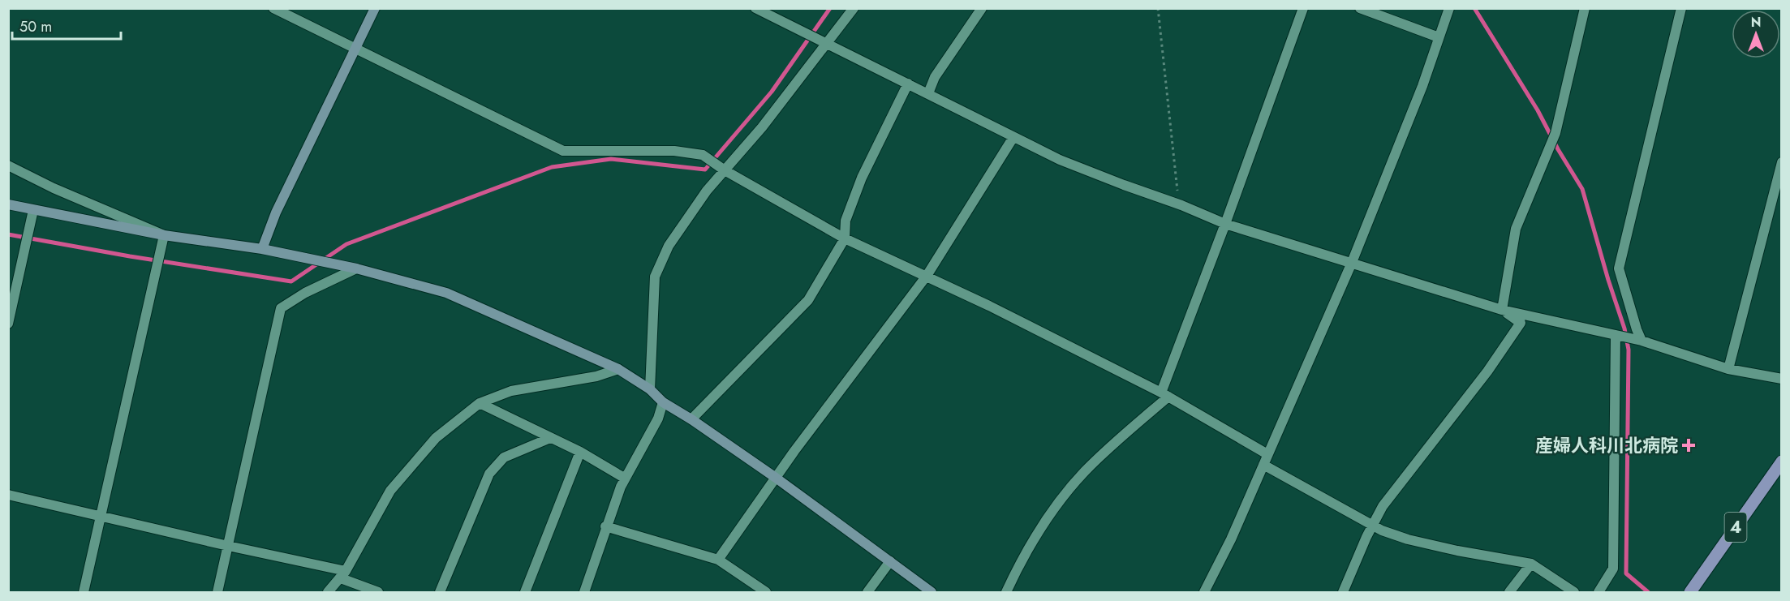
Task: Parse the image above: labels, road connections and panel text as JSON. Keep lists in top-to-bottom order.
{
  "streets": {
    "main road": ["4"]
  },
  "places": {
    "health": ["産婦人科川北病院"]
  },
  "scale_bar": "50 m",
  "north": "top"
}
